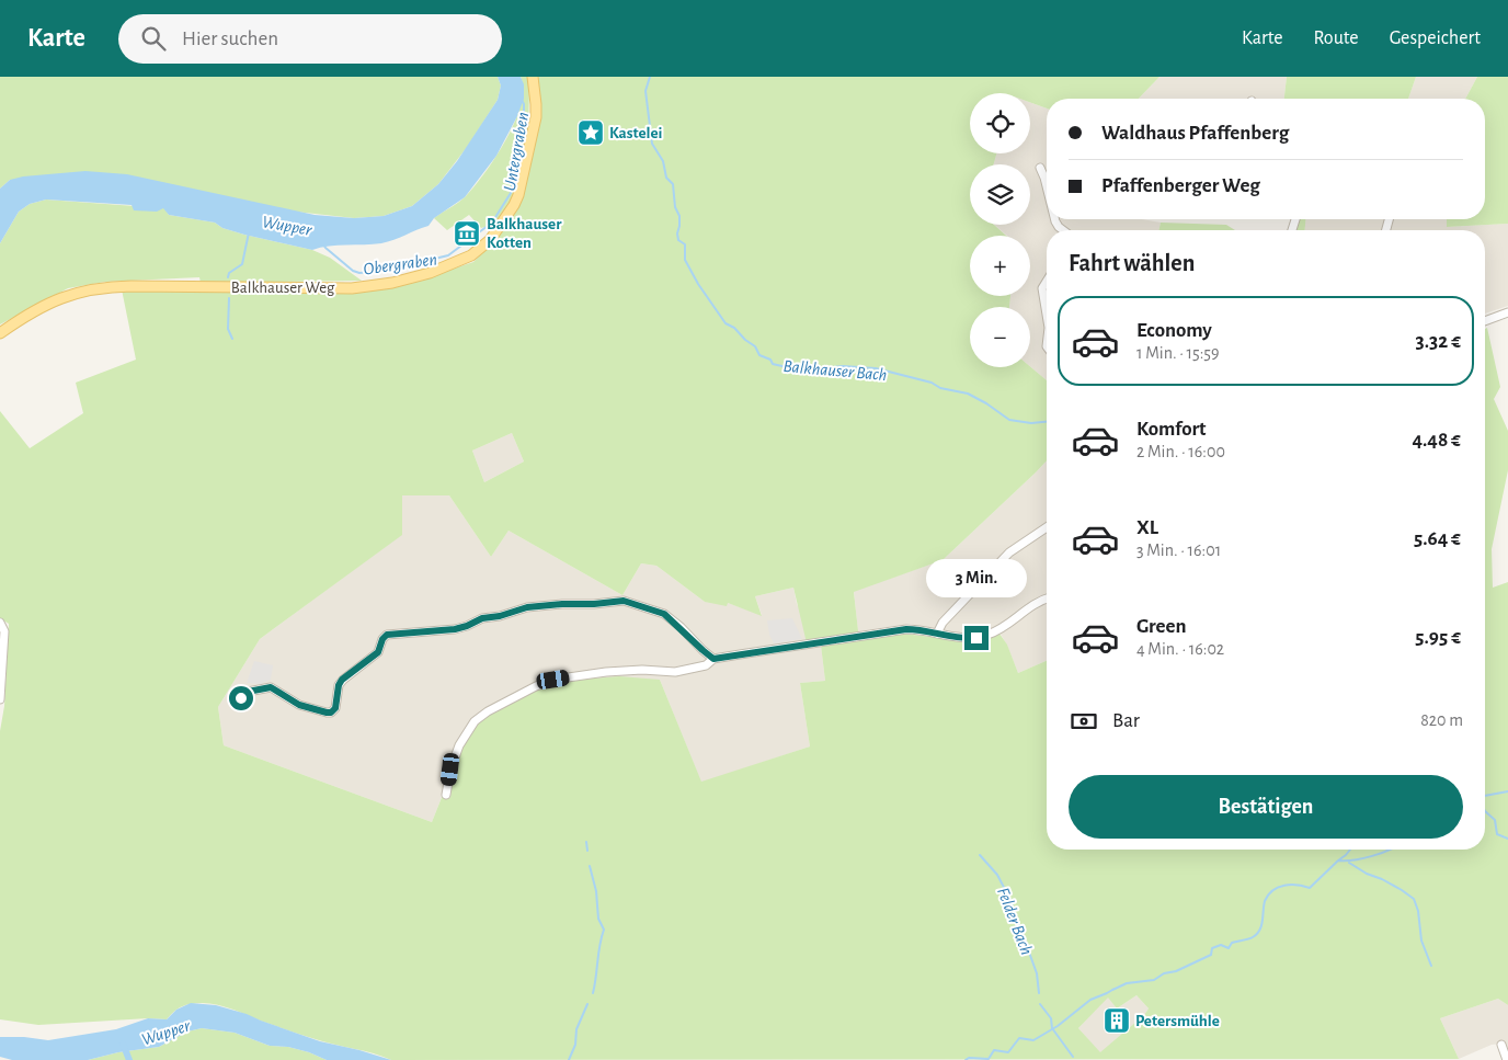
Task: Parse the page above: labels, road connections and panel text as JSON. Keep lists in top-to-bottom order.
{
  "streets": {
    "main road": ["Balkhauser Weg"]
  },
  "water": [
    "Untergraben",
    "Wupper",
    "Obergraben",
    "Balkhauser Bach",
    "Felder Bach"
  ],
  "places": {
    "place": ["Kastelei"],
    "museum": ["Balkhauser Kotten"],
    "building": ["Petersmühle"]
  },
  "page": {
    "header": "Karte",
    "search": "Hier suchen",
    "nav": ["Karte", "Route", "Gespeichert"],
    "map_buttons": ["+", "−"],
    "banner": ["Waldhaus Pfaffenberg", "Pfaffenberger Weg"],
    "heading": "Fahrt wählen",
    "list": [
      {
        "name": "Economy",
        "note": "1 Min. · 15:59",
        "value": "3.32 €"
      },
      {
        "name": "Komfort",
        "note": "2 Min. · 16:00",
        "value": "4.48 €"
      },
      {
        "name": "XL",
        "note": "3 Min. · 16:01",
        "value": "5.64 €"
      },
      {
        "name": "Green",
        "note": "4 Min. · 16:02",
        "value": "5.95 €"
      }
    ],
    "bubble": "3 Min.",
    "pay": ["Bar", "820 m"],
    "buttons": "Bestätigen"
  }
}
